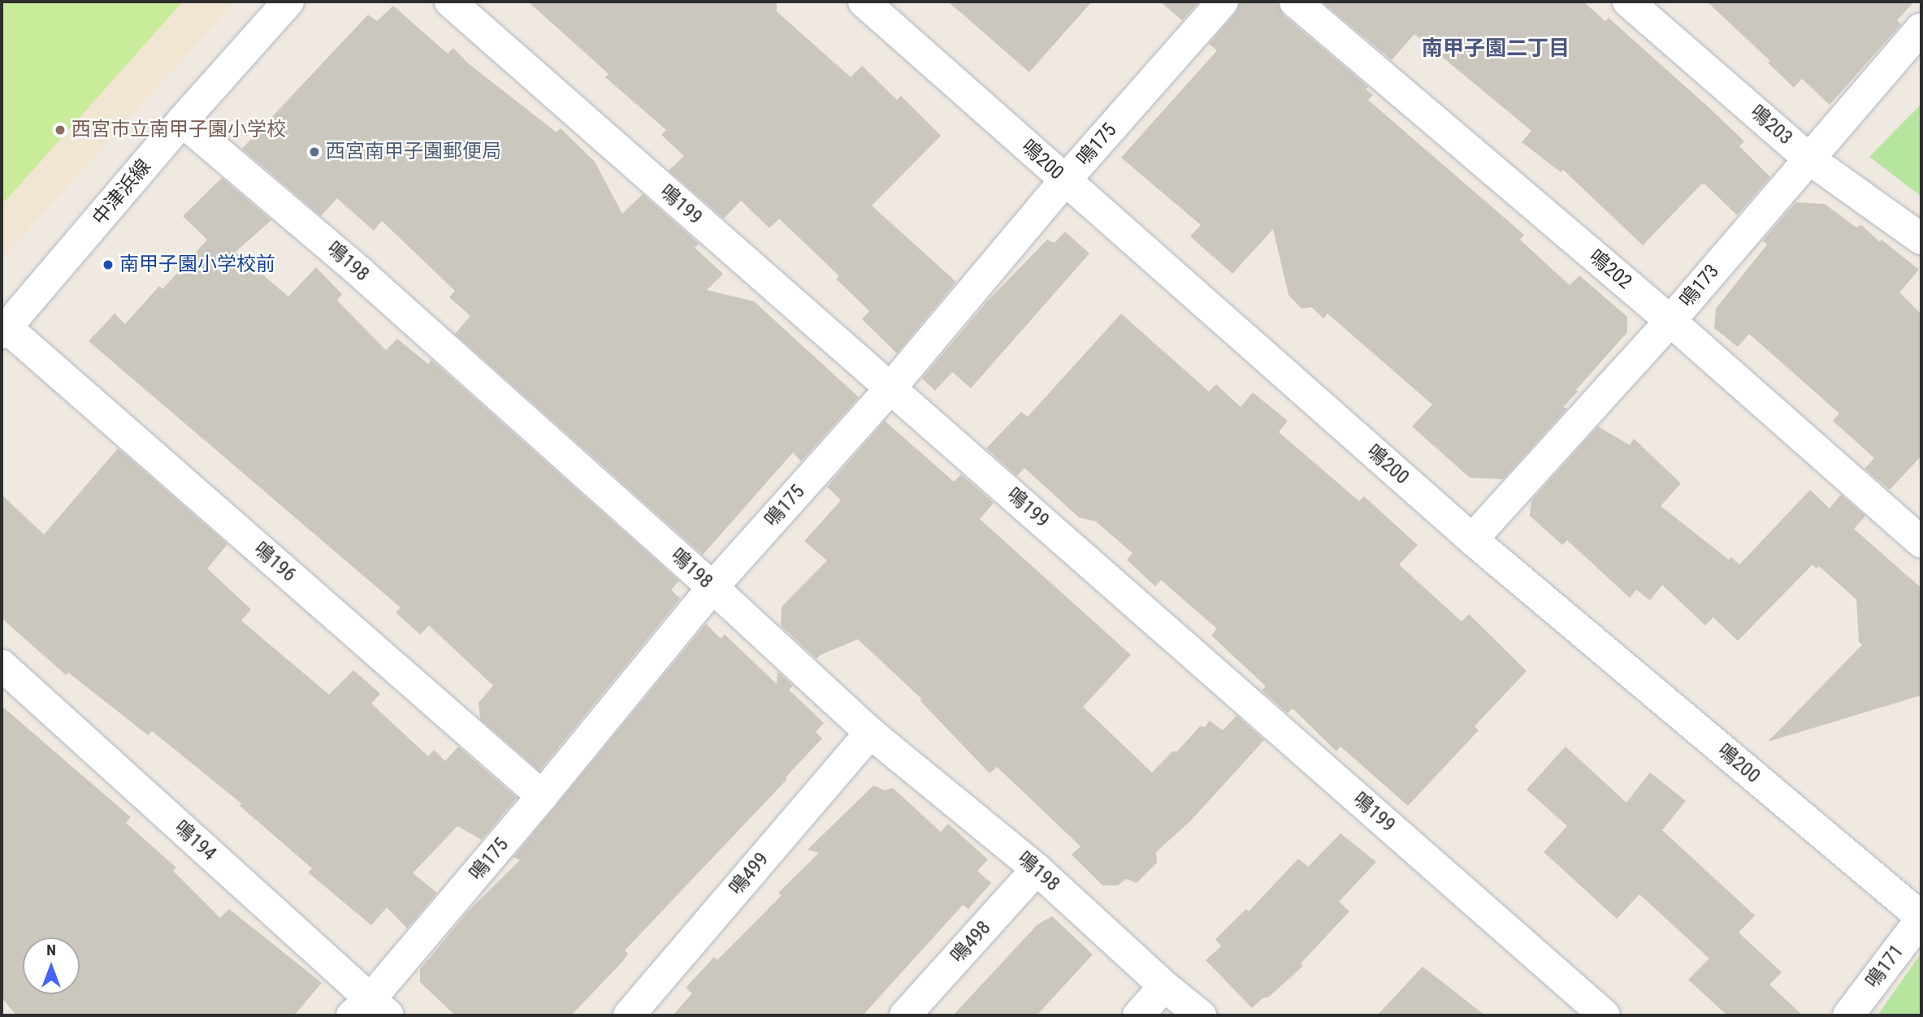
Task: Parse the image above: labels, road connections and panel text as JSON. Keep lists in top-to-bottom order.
{
  "streets": {
    "street": [
      "鳴203",
      "鳴175",
      "鳴200",
      "中津浜線",
      "鳴199",
      "鳴198",
      "鳴202",
      "鳴173",
      "鳴196",
      "鳴194",
      "鳴499",
      "鳴498",
      "鳴171"
    ]
  },
  "crossings": [
    ["鳴203", "鳴173"],
    ["鳴175", "鳴200"],
    ["鳴175", "鳴199"],
    ["鳴175", "鳴198"],
    ["鳴175", "鳴196"],
    ["鳴175", "鳴194"],
    ["鳴200", "鳴173"],
    ["鳴200", "鳴171"],
    ["中津浜線", "鳴198"],
    ["中津浜線", "鳴196"],
    ["鳴198", "鳴499"],
    ["鳴198", "鳴498"],
    ["鳴202", "鳴173"]
  ],
  "districts": ["南甲子園二丁目"],
  "places": ["西宮市立南甲子園小学校", "西宮南甲子園郵便局", "南甲子園小学校前"],
  "north": "top"
}
